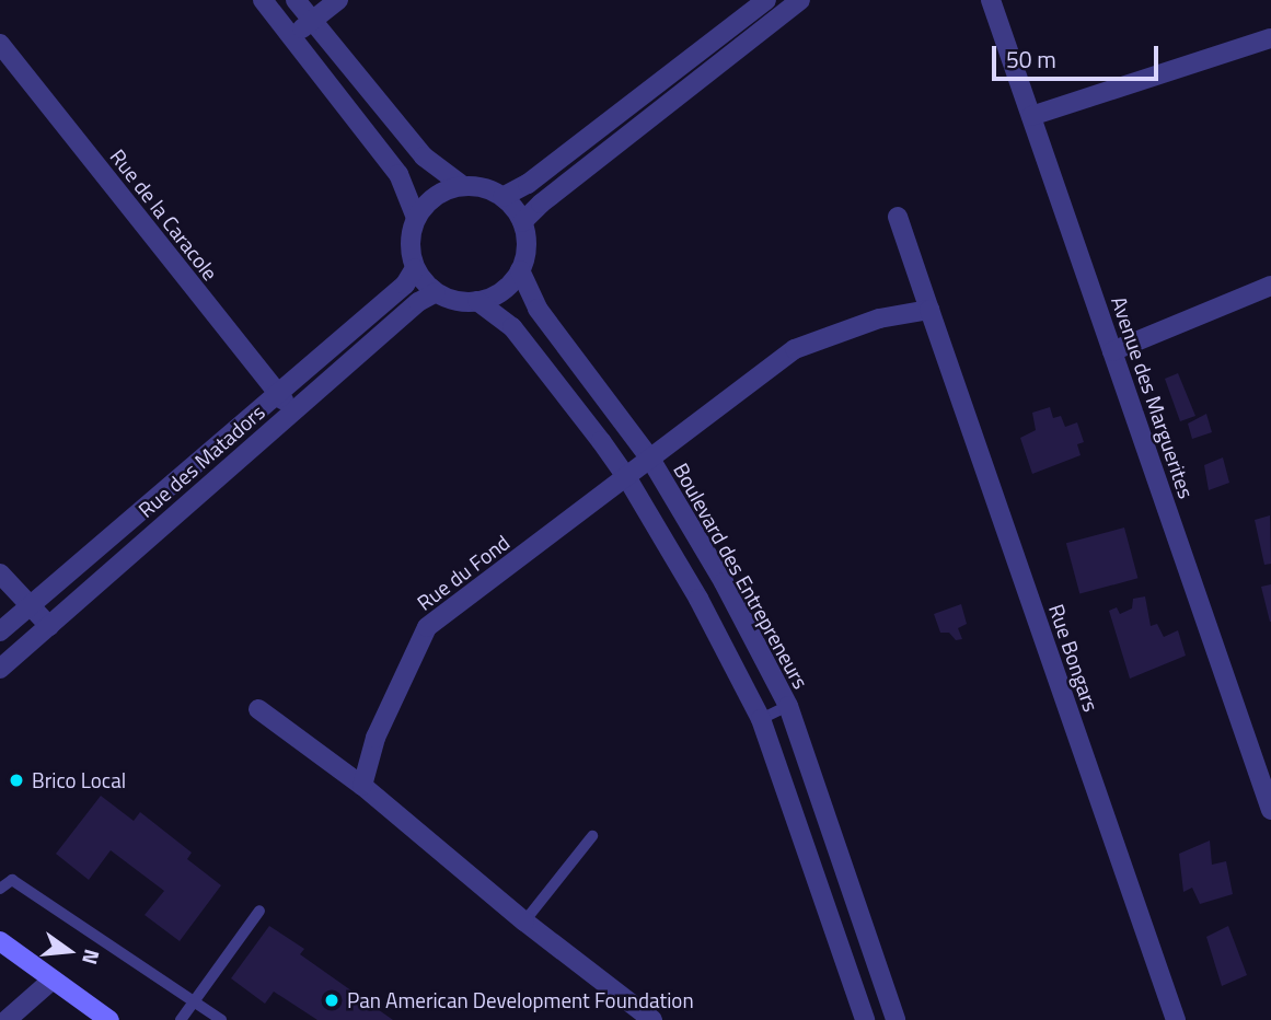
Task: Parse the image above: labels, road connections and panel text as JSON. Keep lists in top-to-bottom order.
{
  "streets": {
    "street": [
      "Rue de la Caracole",
      "Avenue des Marguerites",
      "Rue des Matadors",
      "Rue du Fond",
      "Boulevard des Entrepreneurs",
      "Rue Bongars"
    ]
  },
  "crossings": [
    ["Rue de la Caracole", "Rue des Matadors"],
    ["Rue des Matadors", "Boulevard des Entrepreneurs"]
  ],
  "places": ["Brico Local", "Pan American Development Foundation"],
  "scale_bar": "50 m",
  "north": "right"
}
